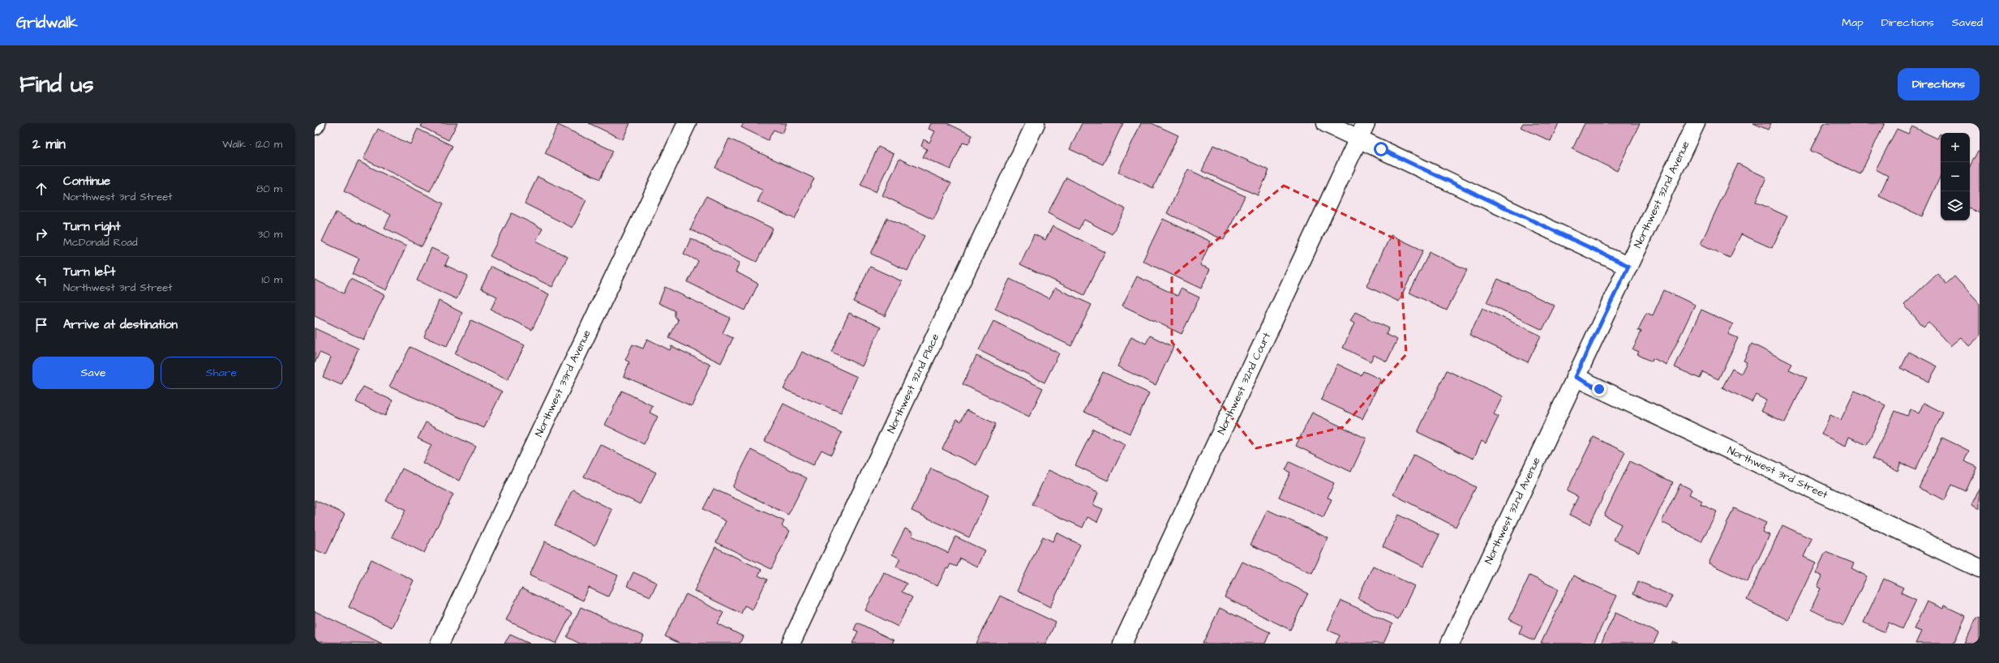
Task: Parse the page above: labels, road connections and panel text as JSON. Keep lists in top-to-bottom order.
{
  "streets": {
    "street": [
      "Northwest 32nd Avenue",
      "Northwest 33rd Avenue",
      "Northwest 32nd Place",
      "Northwest 32nd Court",
      "Northwest 3rd Street"
    ]
  },
  "crossings": [
    ["Northwest 32nd Avenue", "Northwest 3rd Street"]
  ],
  "page": {
    "header": "Gridwalk",
    "nav": ["Map", "Directions", "Saved"],
    "buttons": [
      "Directions",
      ["Save", "Share"]
    ],
    "title": "Find us",
    "heading": ["2 min", "Walk · 120 m"],
    "map_buttons": ["+", "−"],
    "list": [
      ["Continue", "Northwest 3rd Street", "80 m"],
      ["Turn right", "McDonald Road", "30 m"],
      ["Turn left", "Northwest 3rd Street", "10 m"],
      "Arrive at destination"
    ]
  }
}
